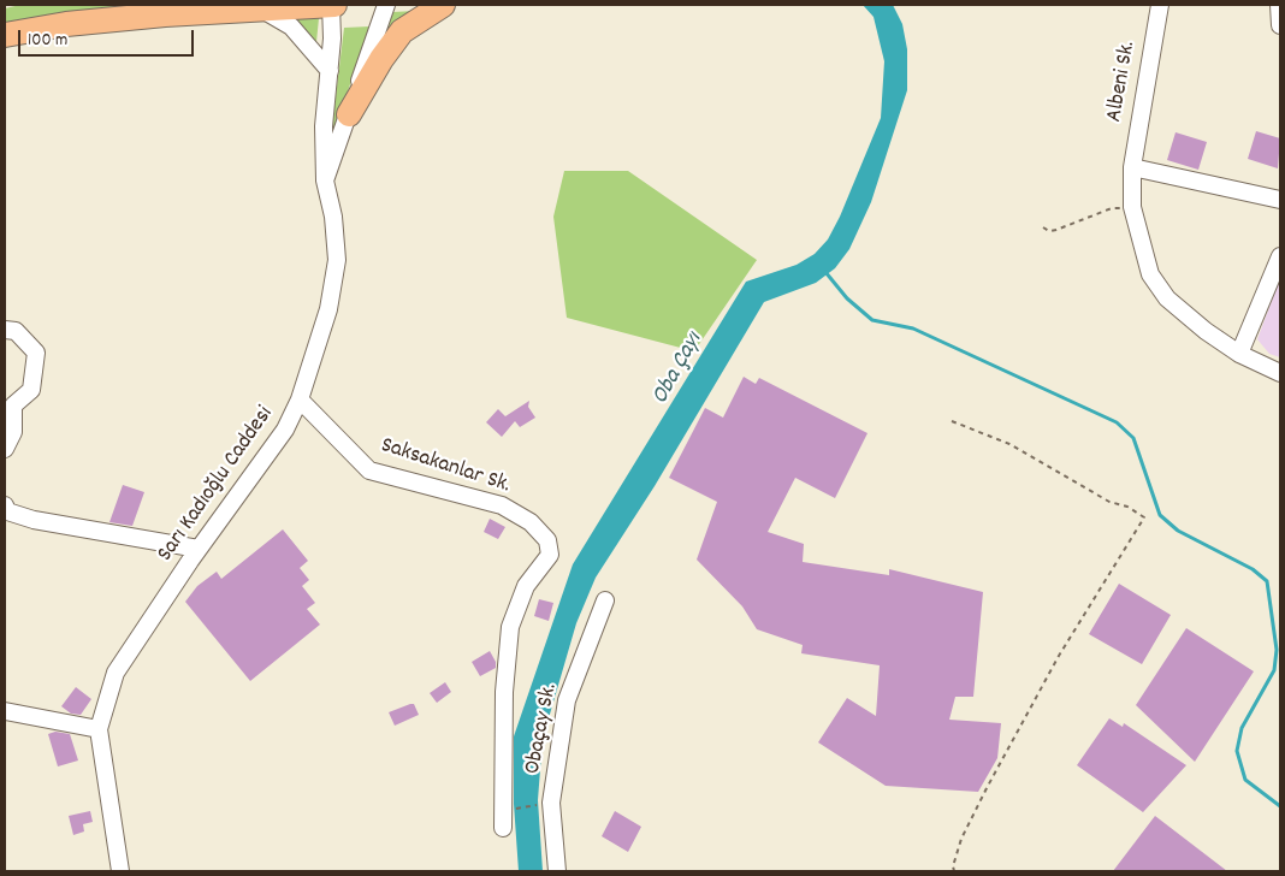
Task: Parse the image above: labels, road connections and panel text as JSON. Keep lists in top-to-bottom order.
{
  "streets": {
    "street": [
      "Albeni Sk.",
      "Saksakanlar Sk.",
      "Sarı Kadıoğlu Caddesi",
      "Obaçay Sk."
    ]
  },
  "crossings": [
    ["Saksakanlar Sk.", "Sarı Kadıoğlu Caddesi"]
  ],
  "water": ["Oba Çayı"],
  "scale_bar": "100 m"
}
